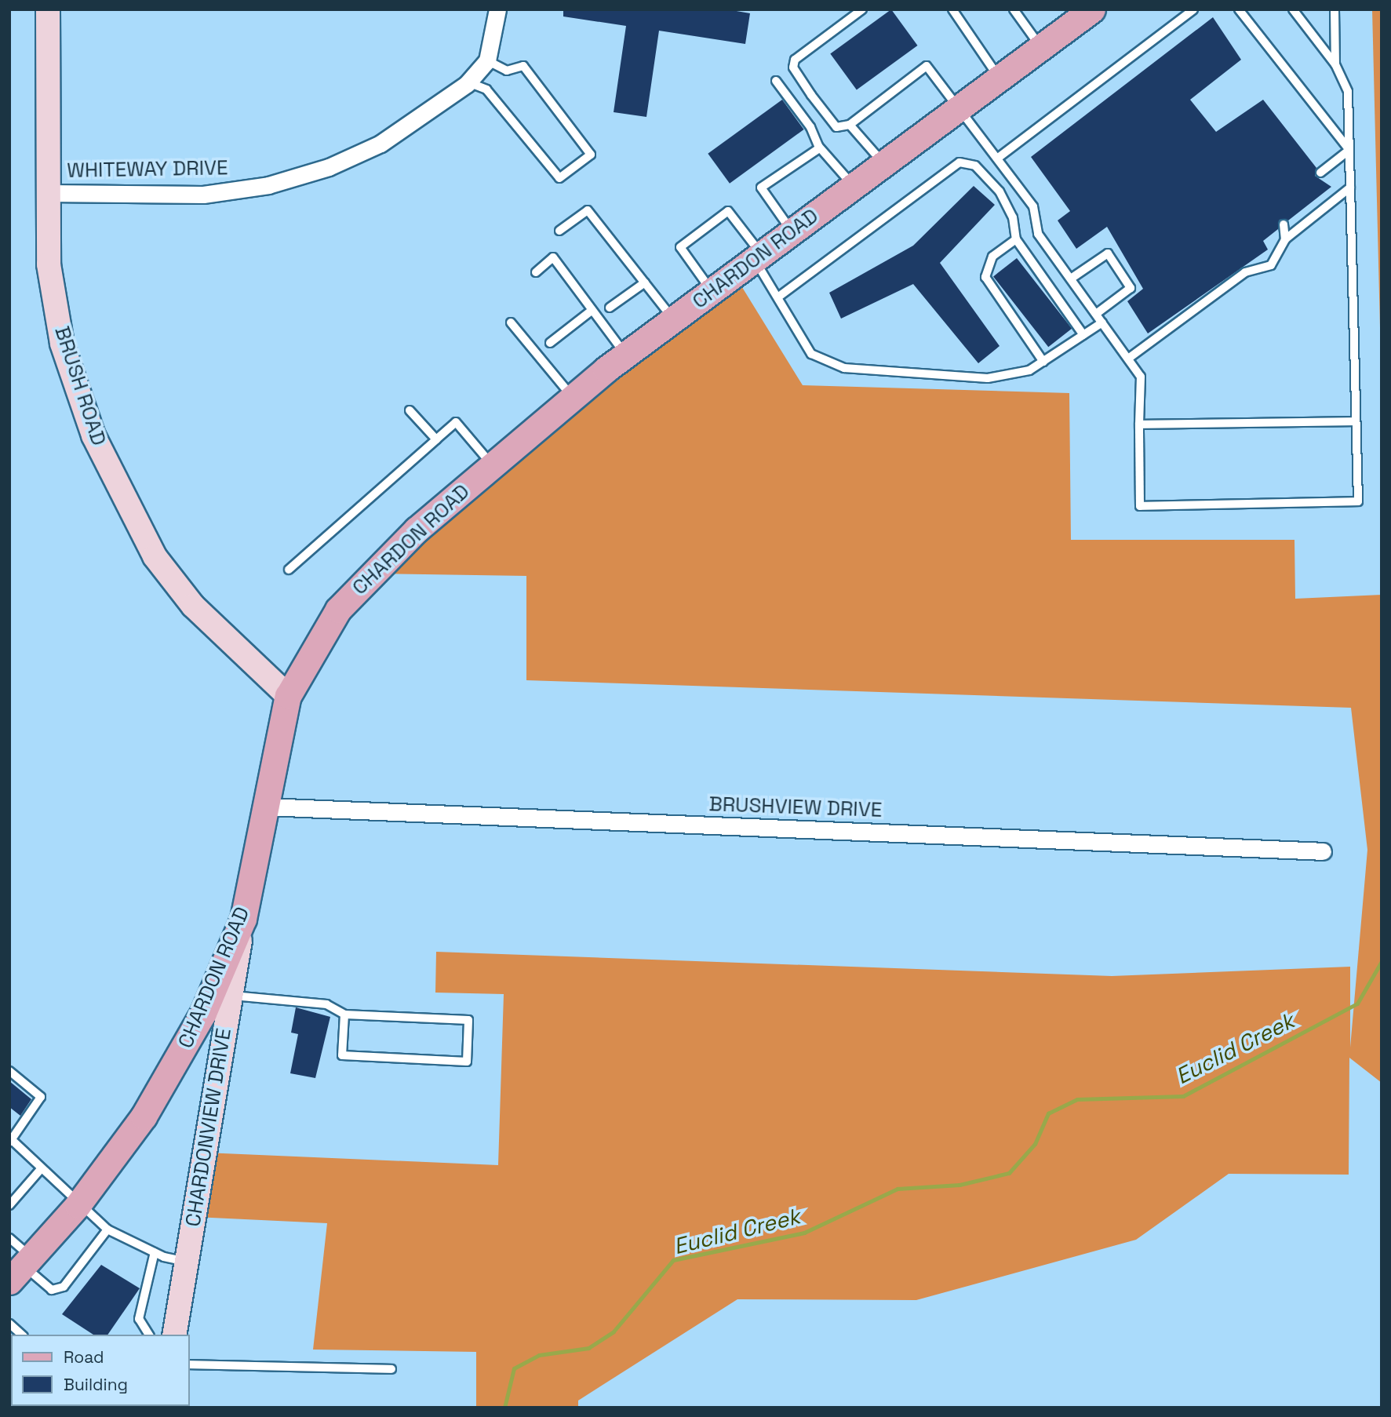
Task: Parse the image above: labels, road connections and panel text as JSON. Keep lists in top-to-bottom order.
{
  "streets": {
    "main road": ["CHARDON ROAD"],
    "street": [
      "WHITEWAY DRIVE",
      "BRUSH ROAD",
      "BRUSHVIEW DRIVE",
      "CHARDONVIEW DRIVE"
    ]
  },
  "crossings": [
    ["WHITEWAY DRIVE", "BRUSH ROAD"],
    ["CHARDON ROAD", "BRUSH ROAD"],
    ["CHARDON ROAD", "BRUSHVIEW DRIVE"],
    ["CHARDON ROAD", "CHARDONVIEW DRIVE"]
  ],
  "water": ["Euclid Creek"],
  "legend": ["Road", "Building"]
}
